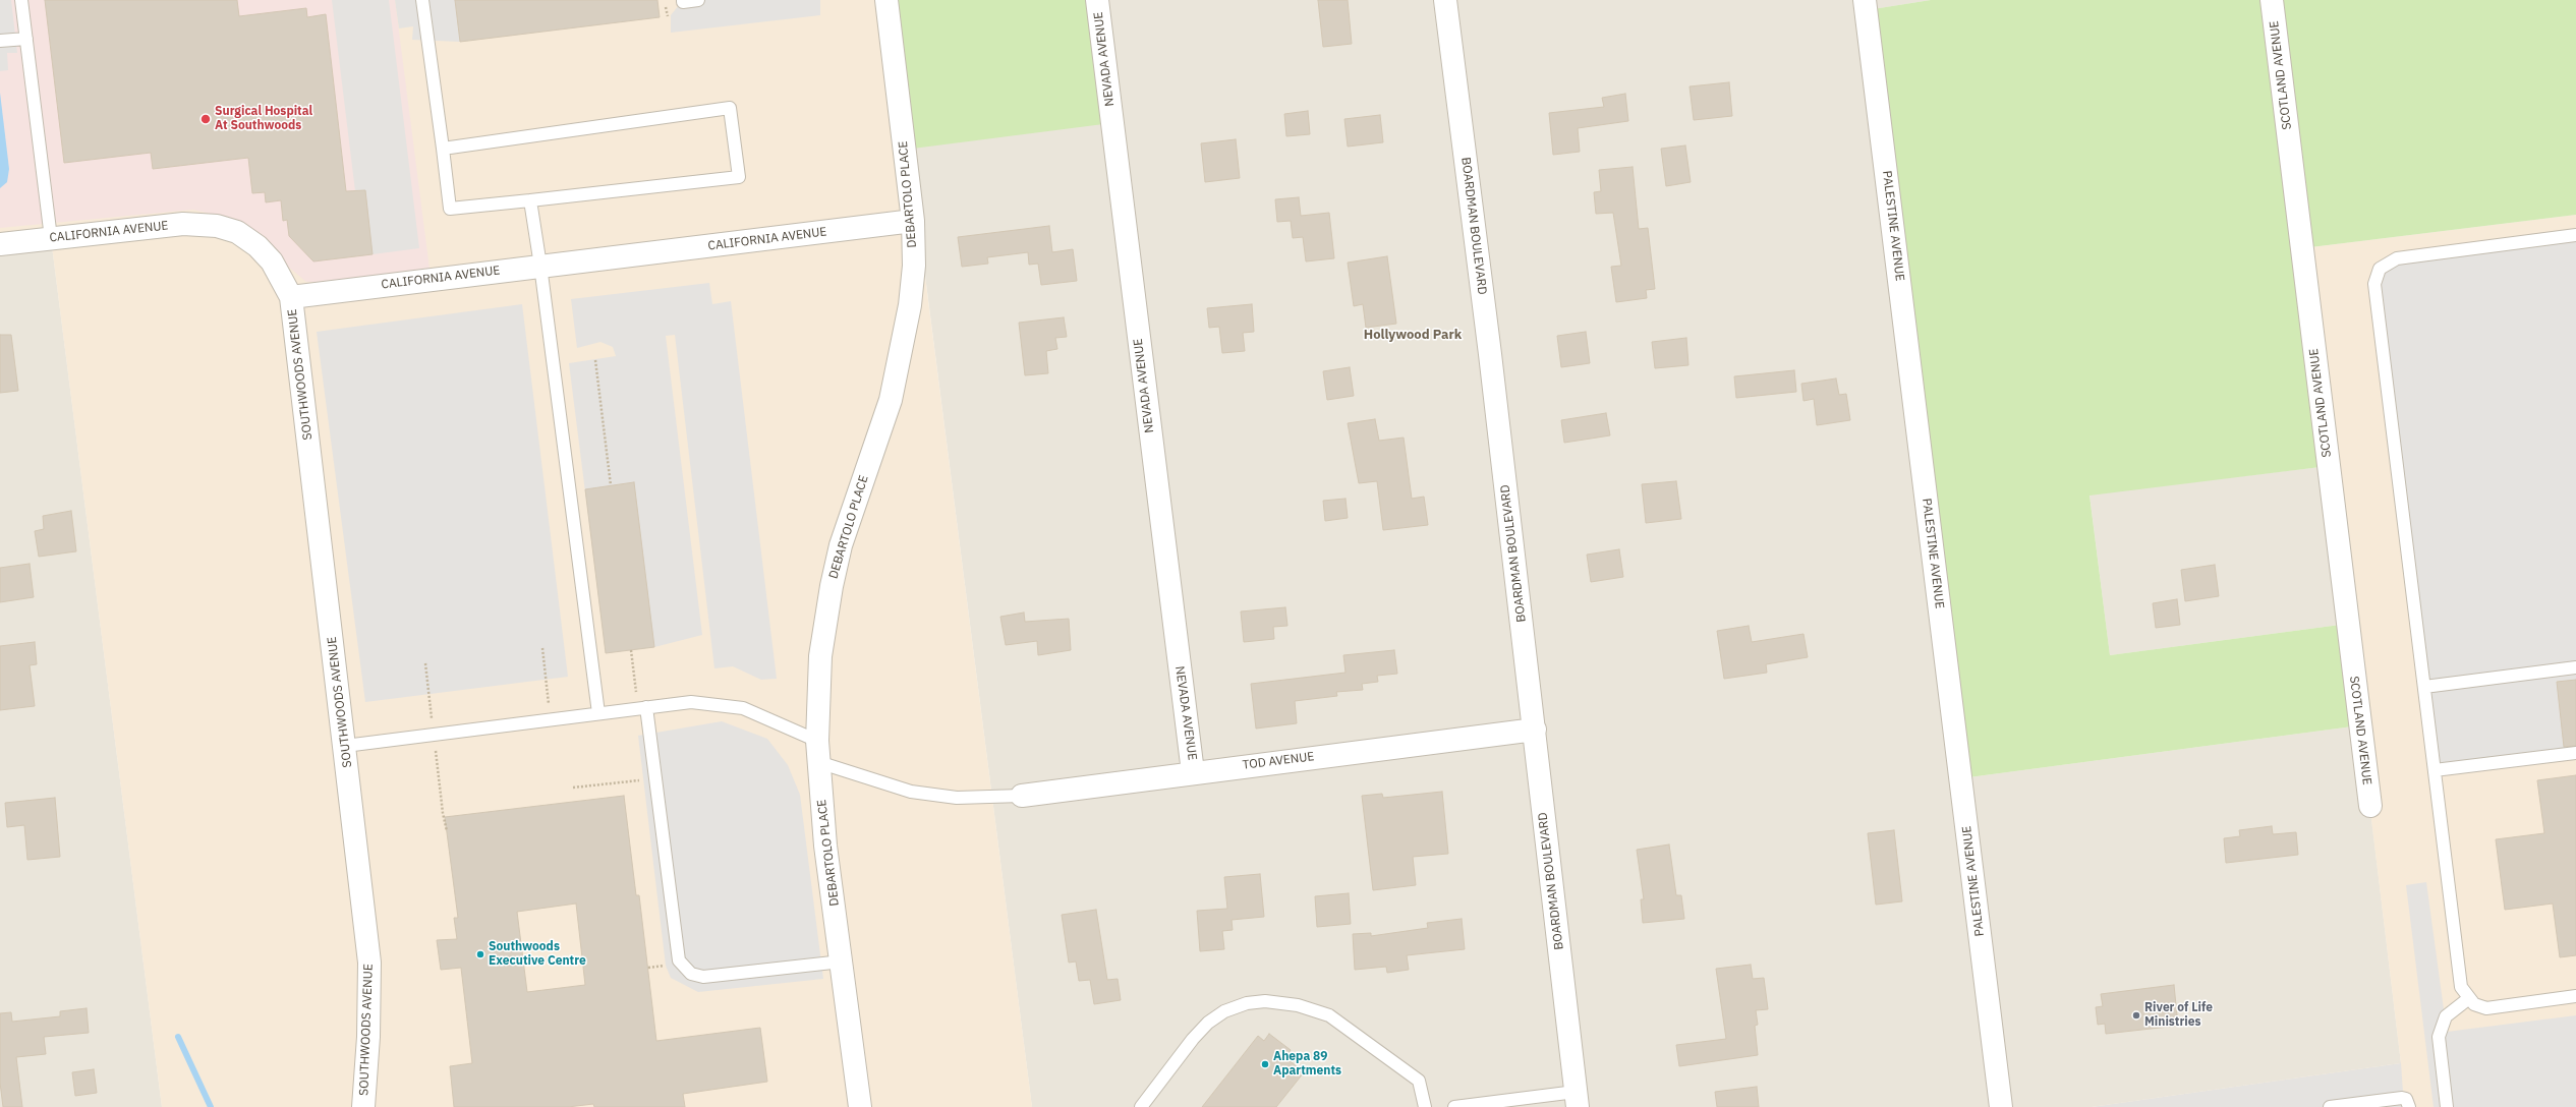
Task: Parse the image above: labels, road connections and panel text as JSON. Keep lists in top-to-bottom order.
{
  "streets": {
    "street": [
      "NEVADA AVENUE",
      "SCOTLAND AVENUE",
      "DEBARTOLO PLACE",
      "BOARDMAN BOULEVARD",
      "PALESTINE AVENUE",
      "CALIFORNIA AVENUE",
      "SOUTHWOODS AVENUE",
      "TOD AVENUE"
    ]
  },
  "crossings": [
    ["NEVADA AVENUE", "TOD AVENUE"],
    ["DEBARTOLO PLACE", "CALIFORNIA AVENUE"],
    ["BOARDMAN BOULEVARD", "TOD AVENUE"],
    ["CALIFORNIA AVENUE", "SOUTHWOODS AVENUE"]
  ],
  "districts": ["Hollywood Park"],
  "places": [
    "Surgical Hospital At Southwoods",
    "Southwoods Executive Centre",
    "River of Life Ministries",
    "Ahepa 89 Apartments"
  ]
}
